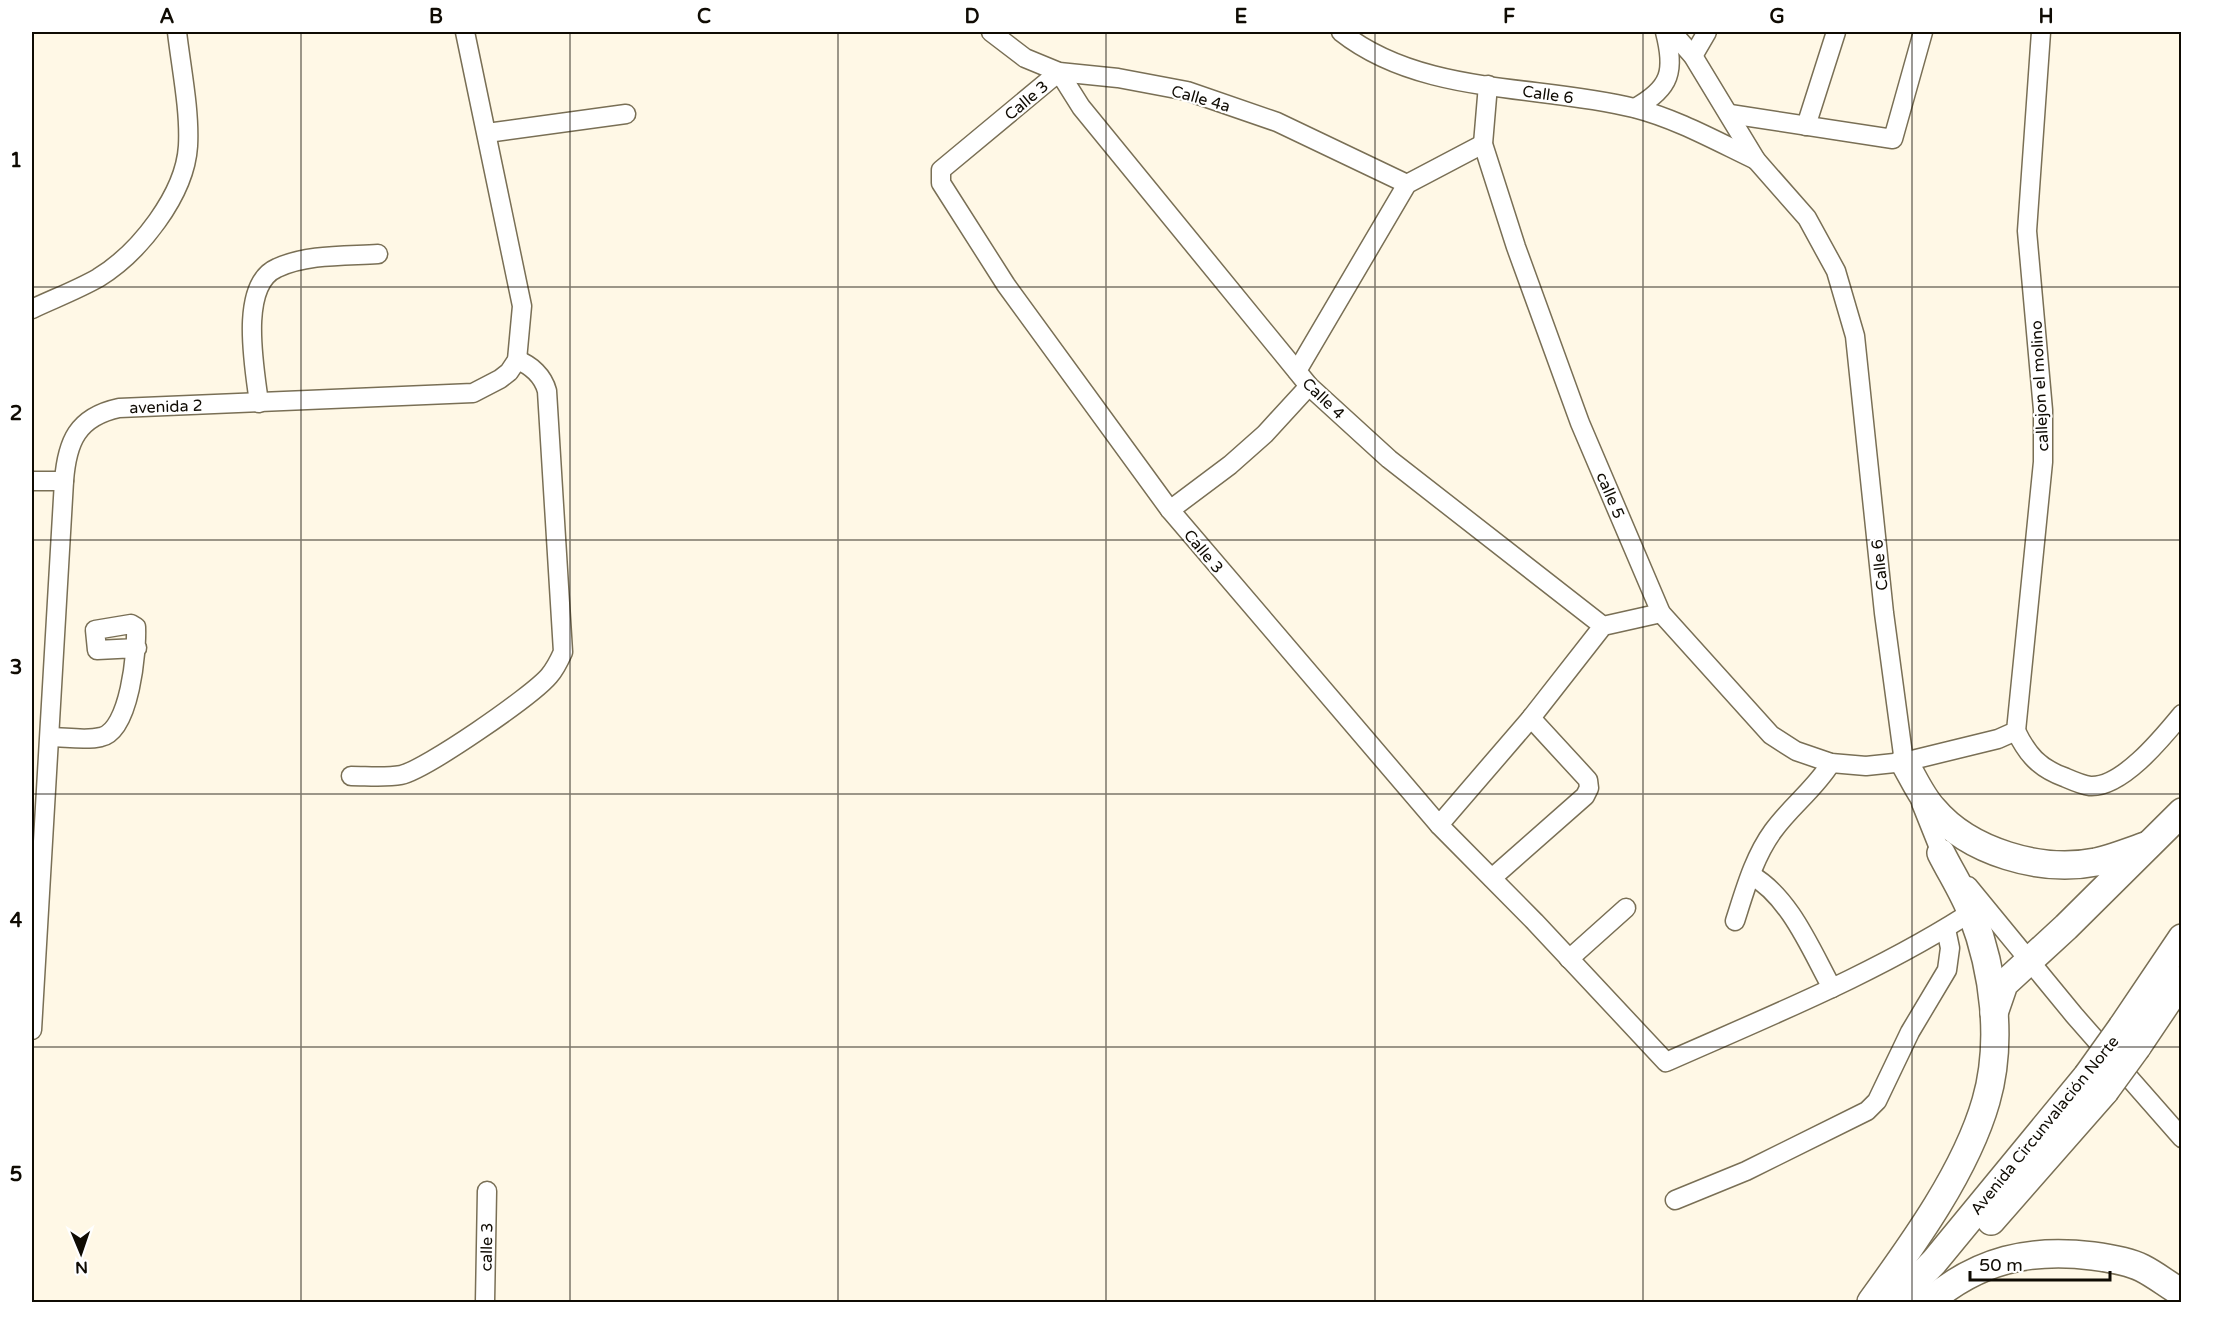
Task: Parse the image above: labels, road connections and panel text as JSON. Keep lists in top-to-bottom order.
{
  "streets": {
    "highway": ["Avenida Circunvalación Norte"],
    "street": [
      "Calle 6",
      "Calle 4a",
      "Calle 3",
      "callejon el molino",
      "Calle 4",
      "avenida 2",
      "calle 5",
      "calle 3"
    ]
  },
  "crossings": [
    ["Calle 6", "calle 5"],
    ["Calle 4a", "Calle 3"],
    ["Calle 4a", "Calle 4"],
    ["Calle 3", "Calle 4"]
  ],
  "scale_bar": "50 m",
  "north": "bottom",
  "grid": {
    "columns": [
      "A",
      "B",
      "C",
      "D",
      "E",
      "F",
      "G",
      "H"
    ],
    "rows": [
      "1",
      "2",
      "3",
      "4",
      "5"
    ]
  }
}
